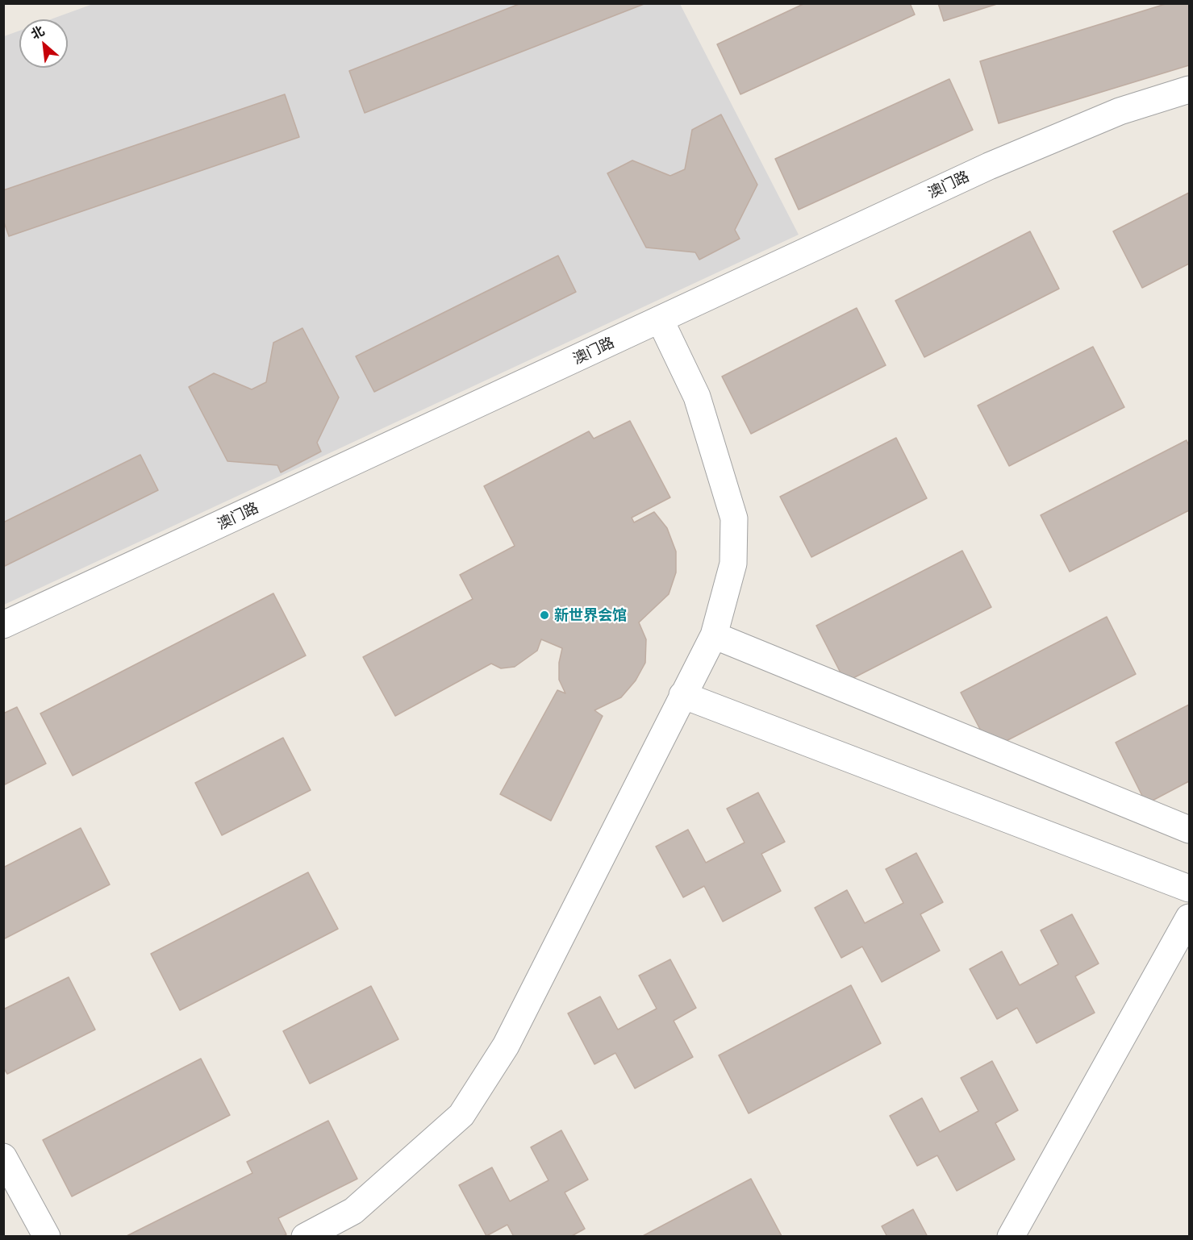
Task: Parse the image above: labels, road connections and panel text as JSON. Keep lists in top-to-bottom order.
{
  "streets": {
    "street": ["澳门路"]
  },
  "places": ["新世界会馆"],
  "north": "top left"
}
